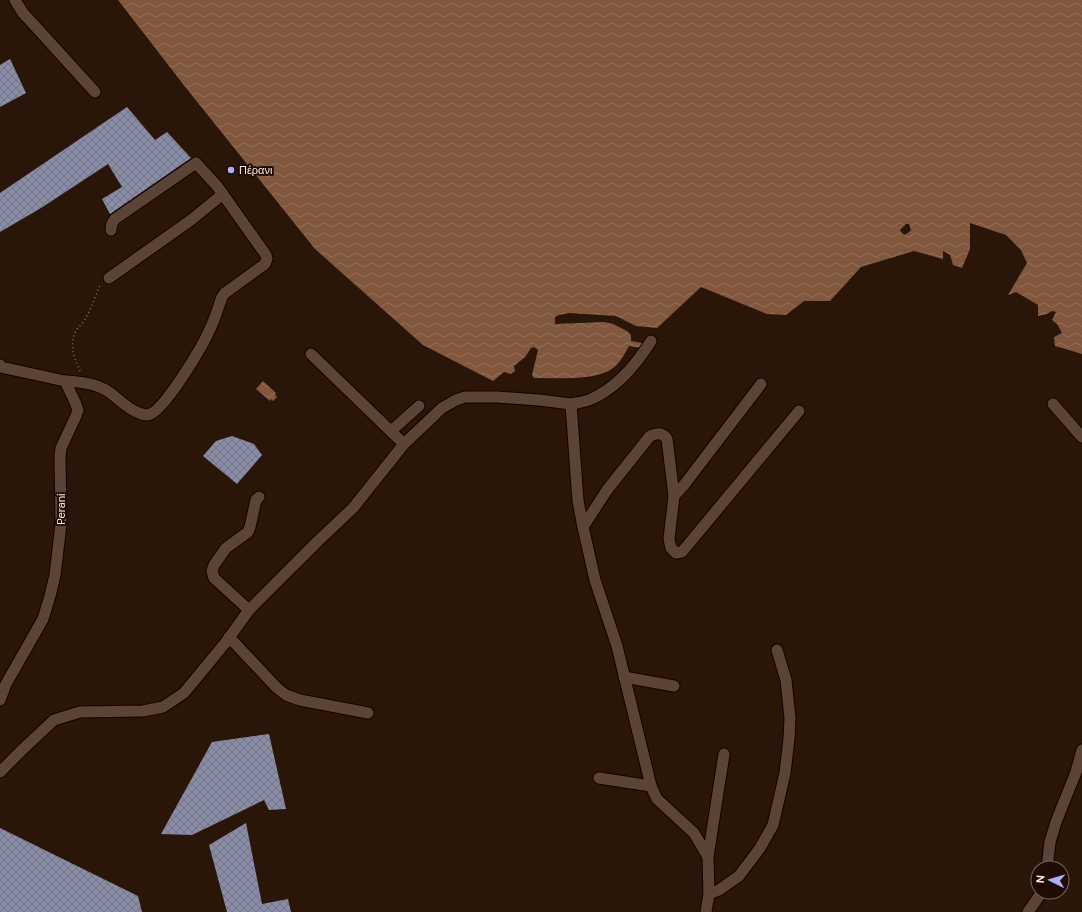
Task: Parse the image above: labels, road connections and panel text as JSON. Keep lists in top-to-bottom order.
{
  "streets": {
    "street": ["Perani"]
  },
  "places": ["Πέρανι"],
  "north": "left"
}
